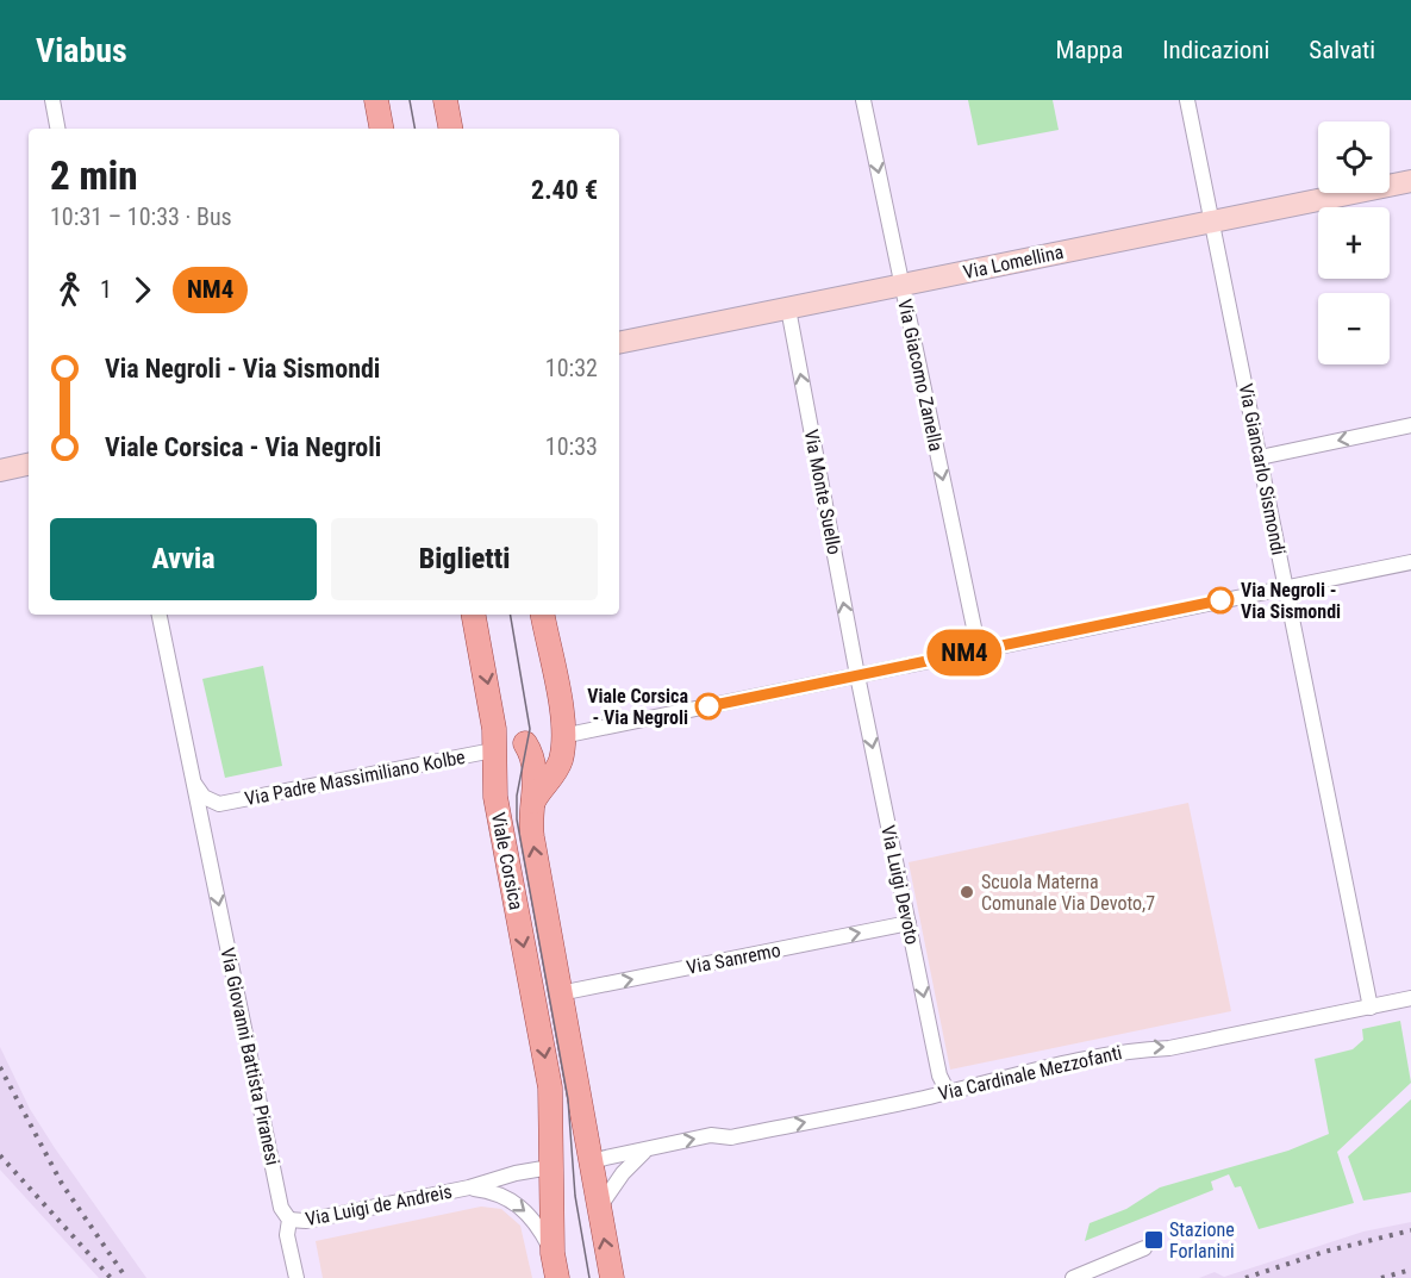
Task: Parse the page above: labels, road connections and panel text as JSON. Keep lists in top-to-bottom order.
{
  "streets": {
    "main road": ["Via Padre Massimiliano Kolbe", "Viale Corsica"],
    "street": [
      "Via Lomellina",
      "Via Giacomo Zanella",
      "Via Giancarlo Sismondi",
      "Via Monte Suello",
      "Via Luigi Devoto",
      "Via Sanremo",
      "Via Giovanni Battista Piranesi",
      "Via Cardinale Mezzofanti",
      "Via Luigi de Andreis"
    ]
  },
  "crossings": [
    ["Via Lomellina", "Via Giacomo Zanella"],
    ["Via Lomellina", "Via Giancarlo Sismondi"],
    ["Via Lomellina", "Via Monte Suello"],
    ["Via Giancarlo Sismondi", "Via Cardinale Mezzofanti"],
    ["Via Monte Suello", "Via Luigi Devoto"],
    ["Via Padre Massimiliano Kolbe", "Viale Corsica"],
    ["Via Padre Massimiliano Kolbe", "Via Giovanni Battista Piranesi"],
    ["Viale Corsica", "Via Sanremo"],
    ["Viale Corsica", "Via Cardinale Mezzofanti"],
    ["Viale Corsica", "Via Luigi de Andreis"],
    ["Via Luigi Devoto", "Via Sanremo"],
    ["Via Luigi Devoto", "Via Cardinale Mezzofanti"],
    ["Via Giovanni Battista Piranesi", "Via Luigi de Andreis"]
  ],
  "one_way": [
    "Via Giacomo Zanella",
    "Via Monte Suello",
    "Via Luigi Devoto",
    "Via Sanremo",
    "Via Giovanni Battista Piranesi",
    "Via Cardinale Mezzofanti"
  ],
  "places": {
    "other": ["Via Negroli - Via Sismondi", "Viale Corsica - Via Negroli", "Scuola Materna Comunale Via Devoto,7"],
    "transit": ["Stazione Forlanini"]
  },
  "lines": ["bus line NM4"],
  "page": {
    "header": "Viabus",
    "nav": ["Mappa", "Indicazioni", "Salvati"],
    "on_map": "NM4",
    "map_buttons": ["+", "−"],
    "heading": ["2 min", "10:31 – 10:33 · Bus", "2.40 €"],
    "legs": ["1", "NM4"],
    "list": [
      {
        "name": "Via Negroli - Via Sismondi",
        "value": "10:32"
      },
      {
        "name": "Viale Corsica - Via Negroli",
        "value": "10:33"
      }
    ],
    "buttons": ["Avvia", "Biglietti"]
  }
}
